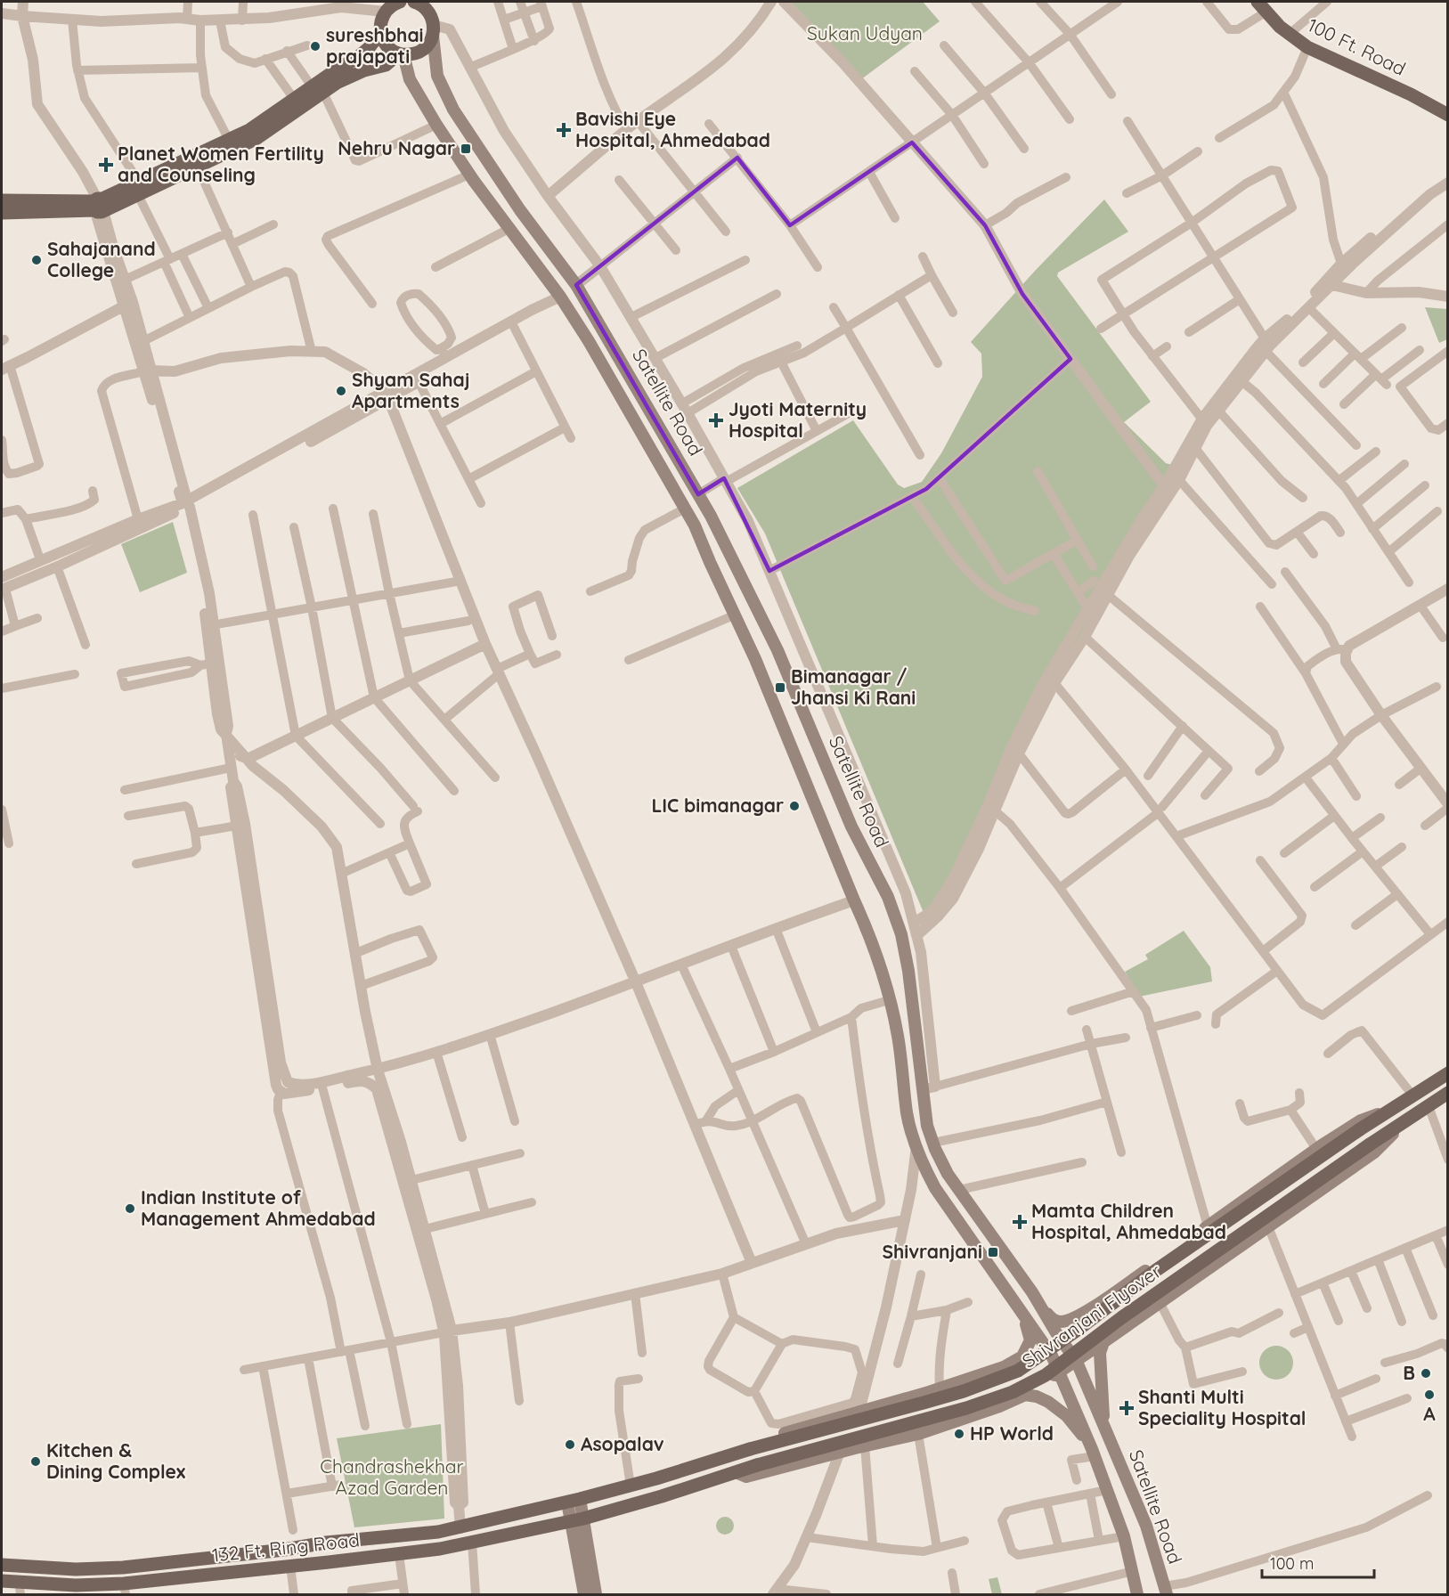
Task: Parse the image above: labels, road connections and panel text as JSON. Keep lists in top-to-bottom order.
{
  "streets": {
    "main road": [
      "100 Ft. Road",
      "Satellite Road",
      "Shivranjani Flyover",
      "132 Ft. Ring Road"
    ]
  },
  "crossings": [
    ["Shivranjani Flyover", "132 Ft. Ring Road"]
  ],
  "parks": ["Sukan Udyan", "Chandrashekhar Azad Garden"],
  "places": {
    "other": [
      "sureshbhai prajapati",
      "Sahajanand College",
      "Shyam Sahaj Apartments",
      "LIC bimanagar",
      "Indian Institute of Management Ahmedabad",
      "B",
      "A",
      "HP World",
      "Asopalav",
      "Kitchen & Dining Complex"
    ],
    "health": [
      "Bavishi Eye Hospital, Ahmedabad",
      "Planet Women Fertility and Counseling",
      "Jyoti Maternity Hospital",
      "Mamta Children Hospital, Ahmedabad",
      "Shanti Multi Speciality Hospital"
    ],
    "transit": ["Nehru Nagar", "Bimanagar / Jhansi Ki Rani", "Shivranjani"]
  },
  "scale_bar": "100 m"
}
